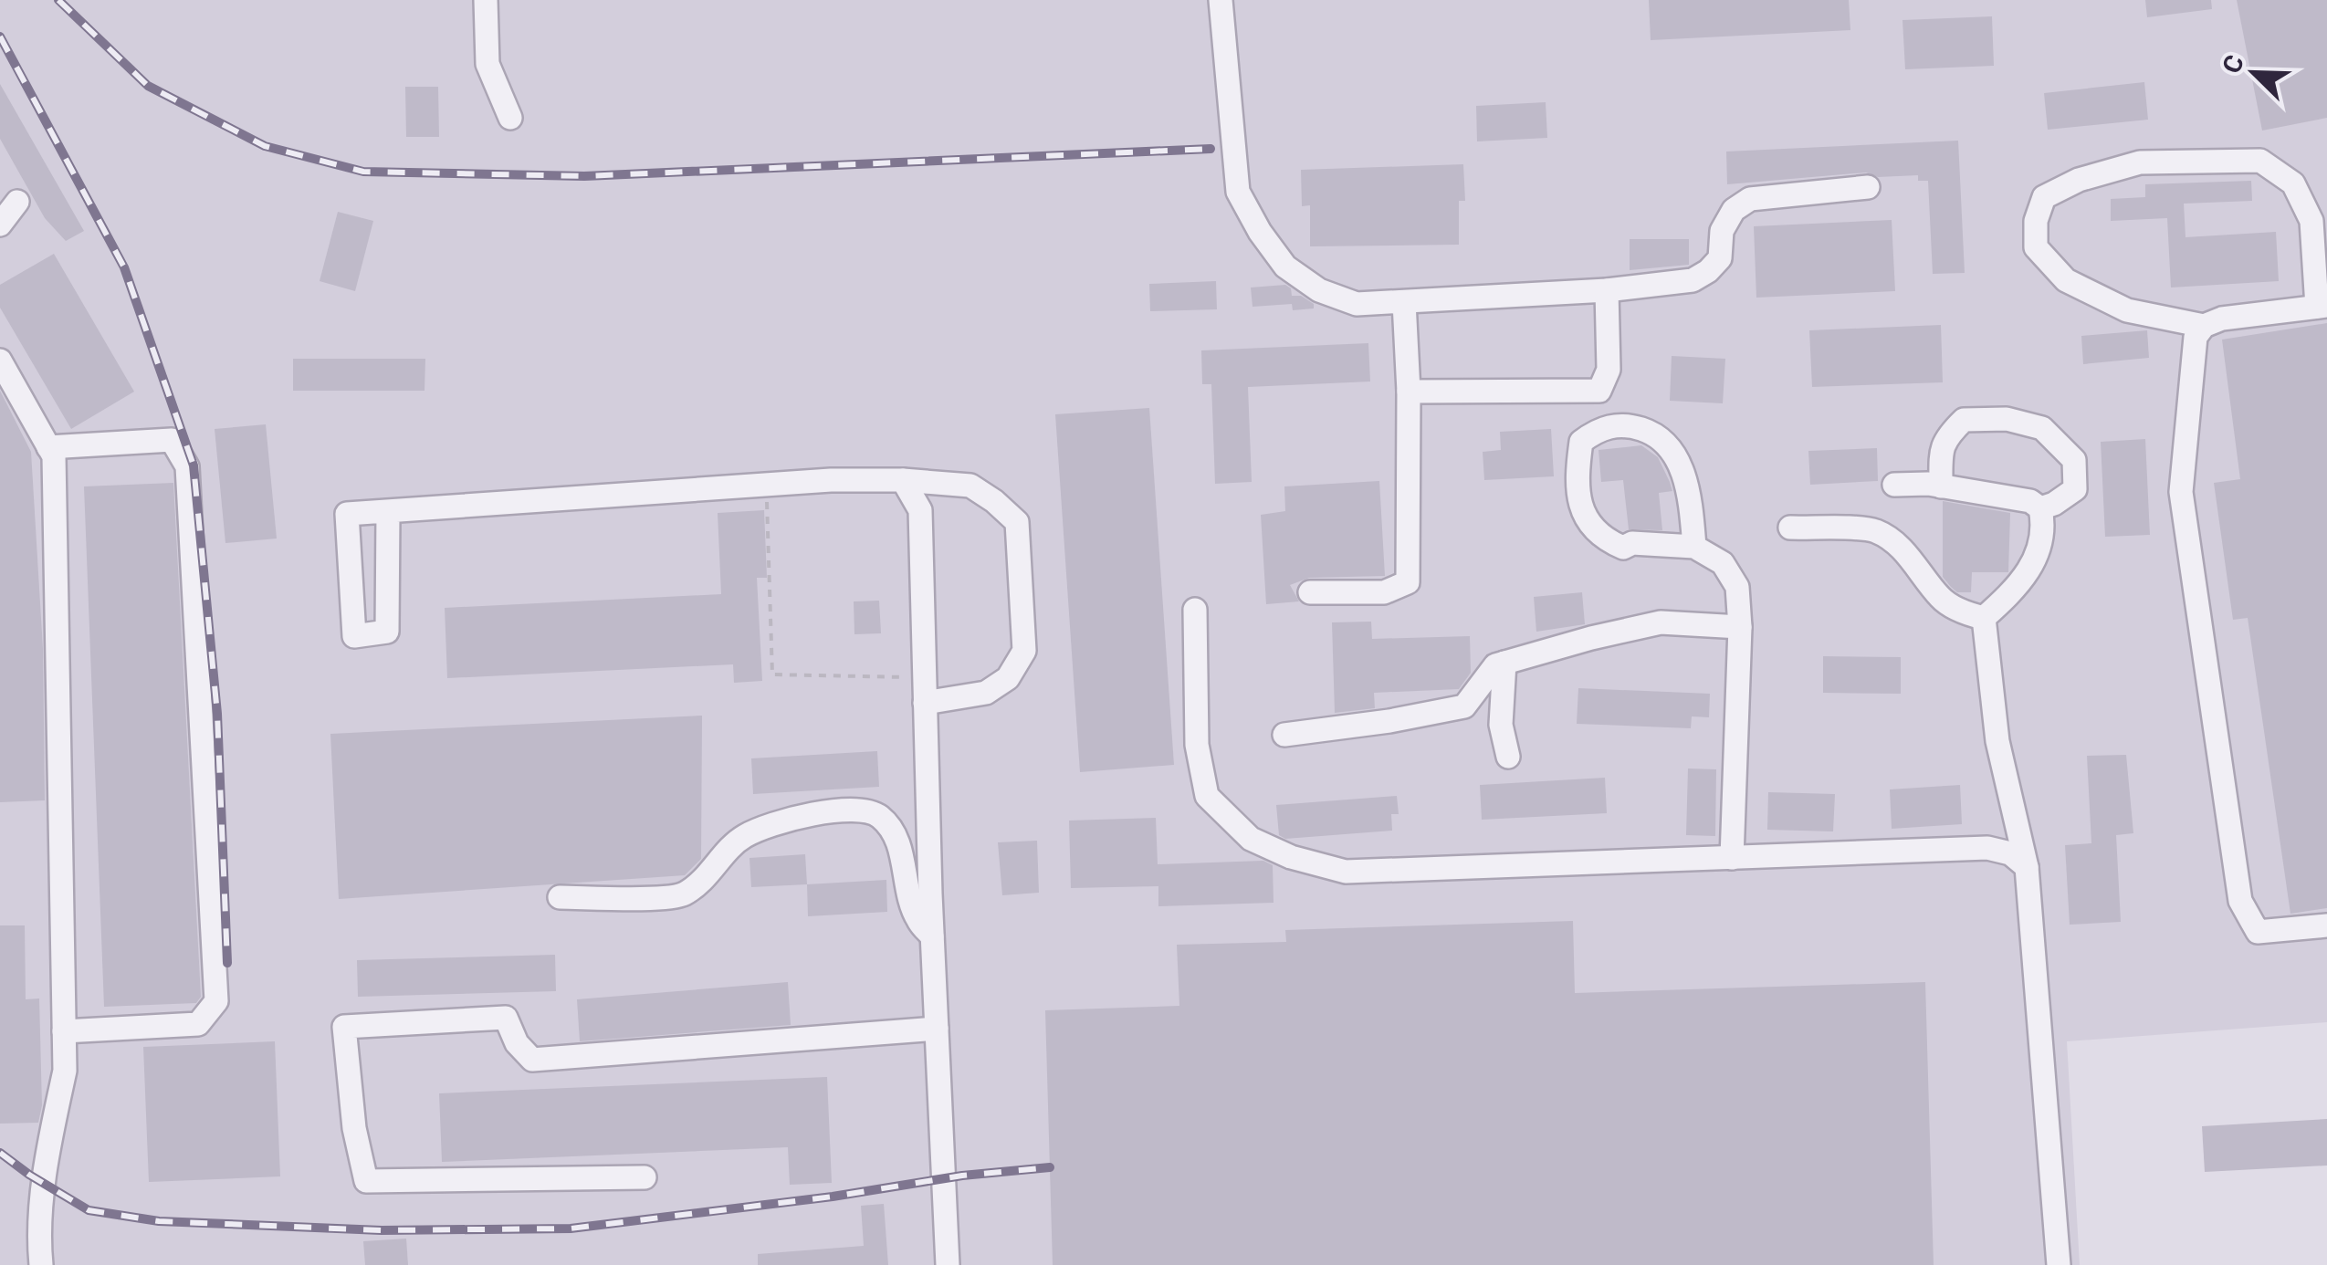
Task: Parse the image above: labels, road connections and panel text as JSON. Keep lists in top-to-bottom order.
{
  "north": "top left"
}
